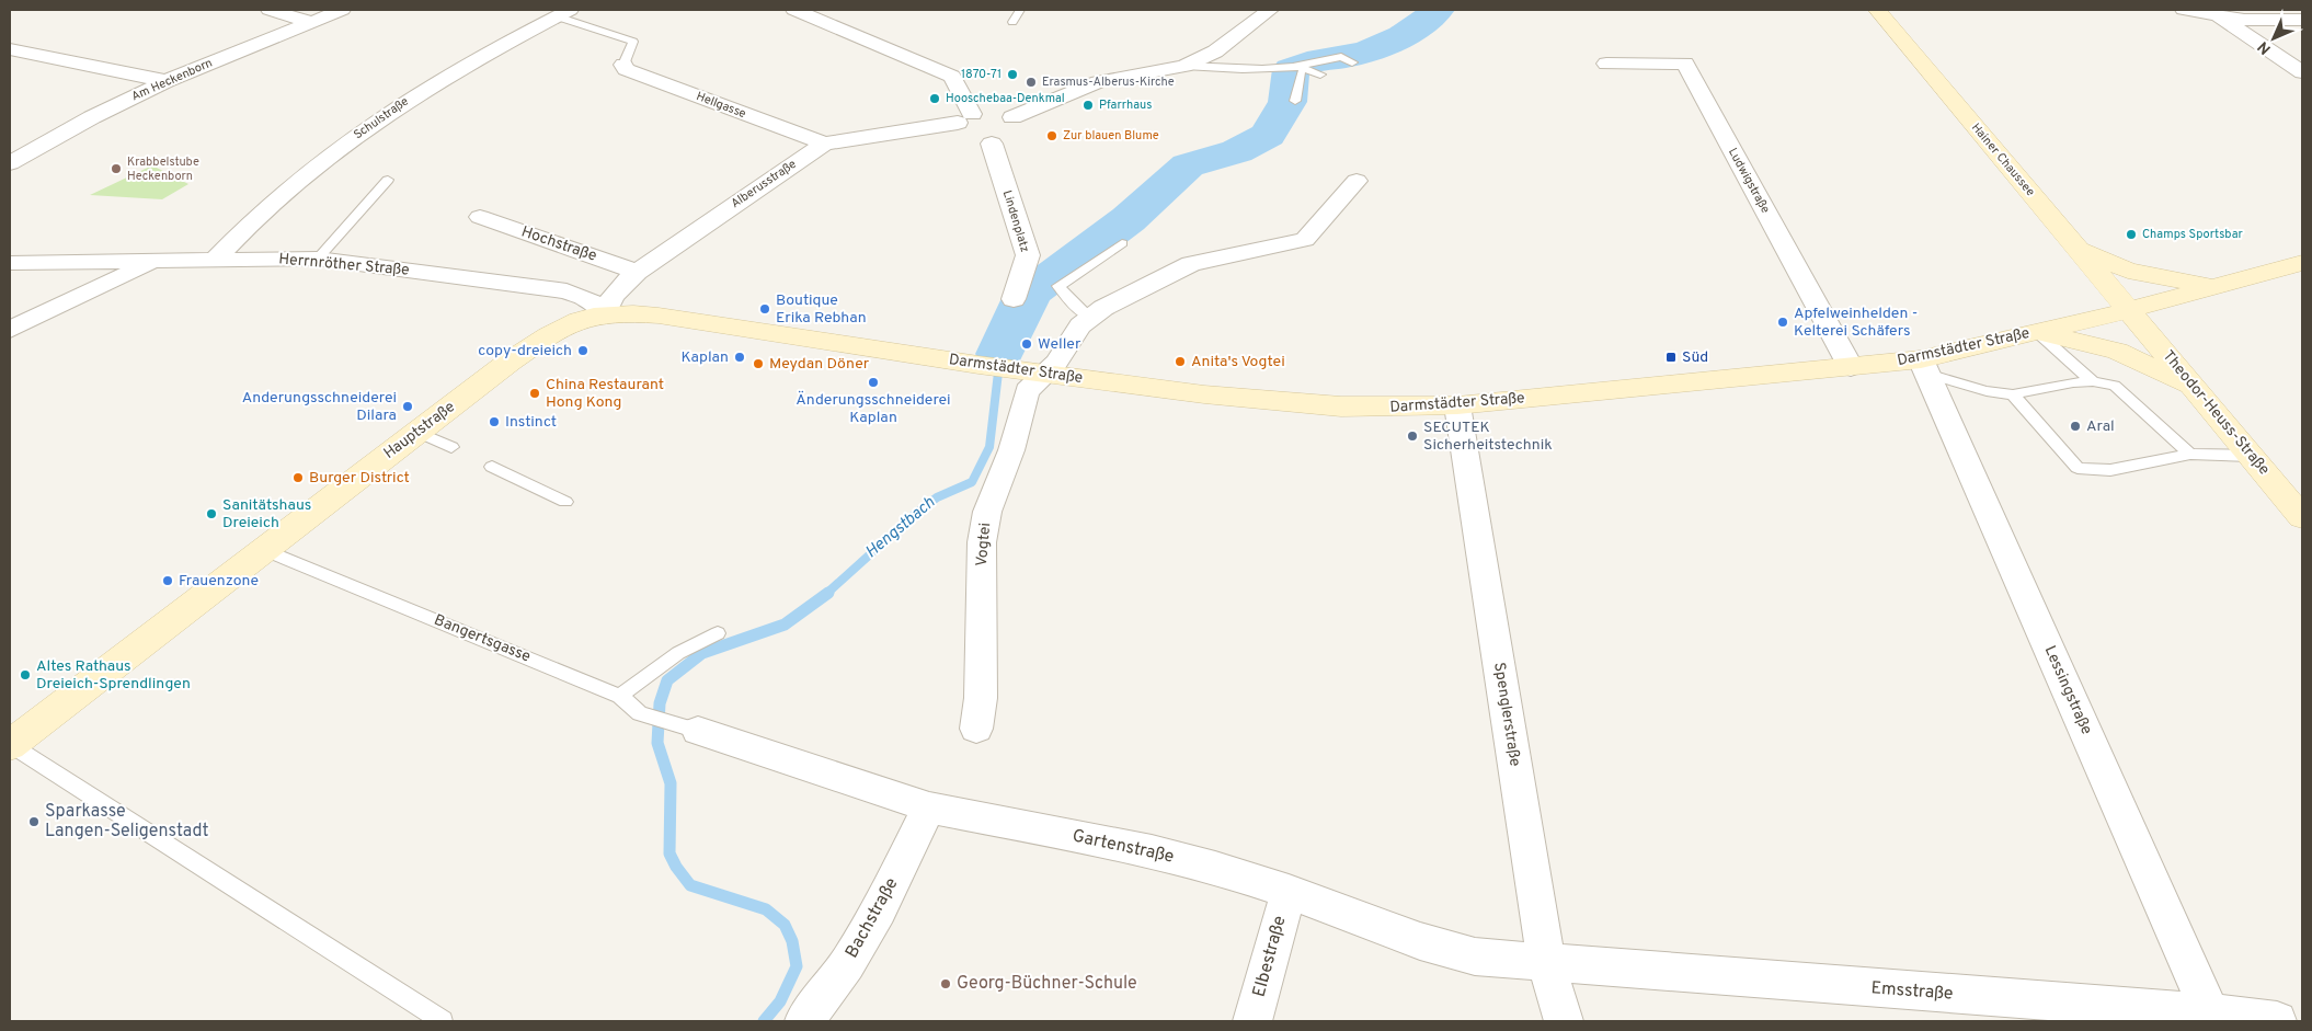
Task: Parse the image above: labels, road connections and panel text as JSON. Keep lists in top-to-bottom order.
{
  "streets": {
    "street": [
      "Am Heckenborn",
      "Hellgasse",
      "Schulstraße",
      "Hainer Chaussee",
      "Ludwigstraße",
      "Alberusstraße",
      "Lindenplatz",
      "Hochstraße",
      "Herrnröther Straße",
      "Darmstädter Straße",
      "Theodor-Heuss-Straße",
      "Hauptstraße",
      "Vogtei",
      "Lessingstraße",
      "Spenglerstraße",
      "Gartenstraße",
      "Bachstraße",
      "Elbestraße",
      "Emsstraße"
    ],
    "lane": ["Bangertsgasse"]
  },
  "crossings": [
    ["Hellgasse", "Alberusstraße"],
    ["Schulstraße", "Herrnröther Straße"],
    ["Hainer Chaussee", "Darmstädter Straße"],
    ["Hainer Chaussee", "Theodor-Heuss-Straße"],
    ["Ludwigstraße", "Darmstädter Straße"],
    ["Alberusstraße", "Hochstraße"],
    ["Alberusstraße", "Herrnröther Straße"],
    ["Alberusstraße", "Darmstädter Straße"],
    ["Alberusstraße", "Hauptstraße"],
    ["Herrnröther Straße", "Darmstädter Straße"],
    ["Herrnröther Straße", "Hauptstraße"],
    ["Darmstädter Straße", "Theodor-Heuss-Straße"],
    ["Darmstädter Straße", "Hauptstraße"],
    ["Darmstädter Straße", "Vogtei"],
    ["Darmstädter Straße", "Lessingstraße"],
    ["Darmstädter Straße", "Spenglerstraße"],
    ["Hauptstraße", "Bangertsgasse"],
    ["Bangertsgasse", "Gartenstraße"],
    ["Lessingstraße", "Emsstraße"],
    ["Spenglerstraße", "Gartenstraße"],
    ["Spenglerstraße", "Emsstraße"],
    ["Gartenstraße", "Bachstraße"],
    ["Gartenstraße", "Elbestraße"],
    ["Gartenstraße", "Emsstraße"]
  ],
  "water": ["Hengstbach"],
  "places": {
    "other": [
      "1870-71",
      "Erasmus-Alberus-Kirche",
      "Hooschebaa-Denkmal",
      "Pfarrhaus",
      "Zur blauen Blume",
      "Krabbelstube Heckenborn",
      "Champs Sportsbar",
      "Boutique Erika Rebhan",
      "Apfelweinhelden - Kelterei Schäfers",
      "Weller",
      "copy-dreieich",
      "Kaplan",
      "Anita's Vogtei",
      "Meydan Döner",
      "Änderungsschneiderei Kaplan",
      "China Restaurant Hong Kong",
      "Anderungsschneiderei Dilara",
      "Instinct",
      "Aral",
      "SECUTEK Sicherheitstechnik",
      "Burger District",
      "Sanitätshaus Dreieich",
      "Frauenzone",
      "Altes Rathaus Dreieich-Sprendlingen",
      "Sparkasse Langen-Seligenstadt",
      "Georg-Büchner-Schule"
    ],
    "transit": ["Süd"]
  },
  "north": "bottom left"
}
